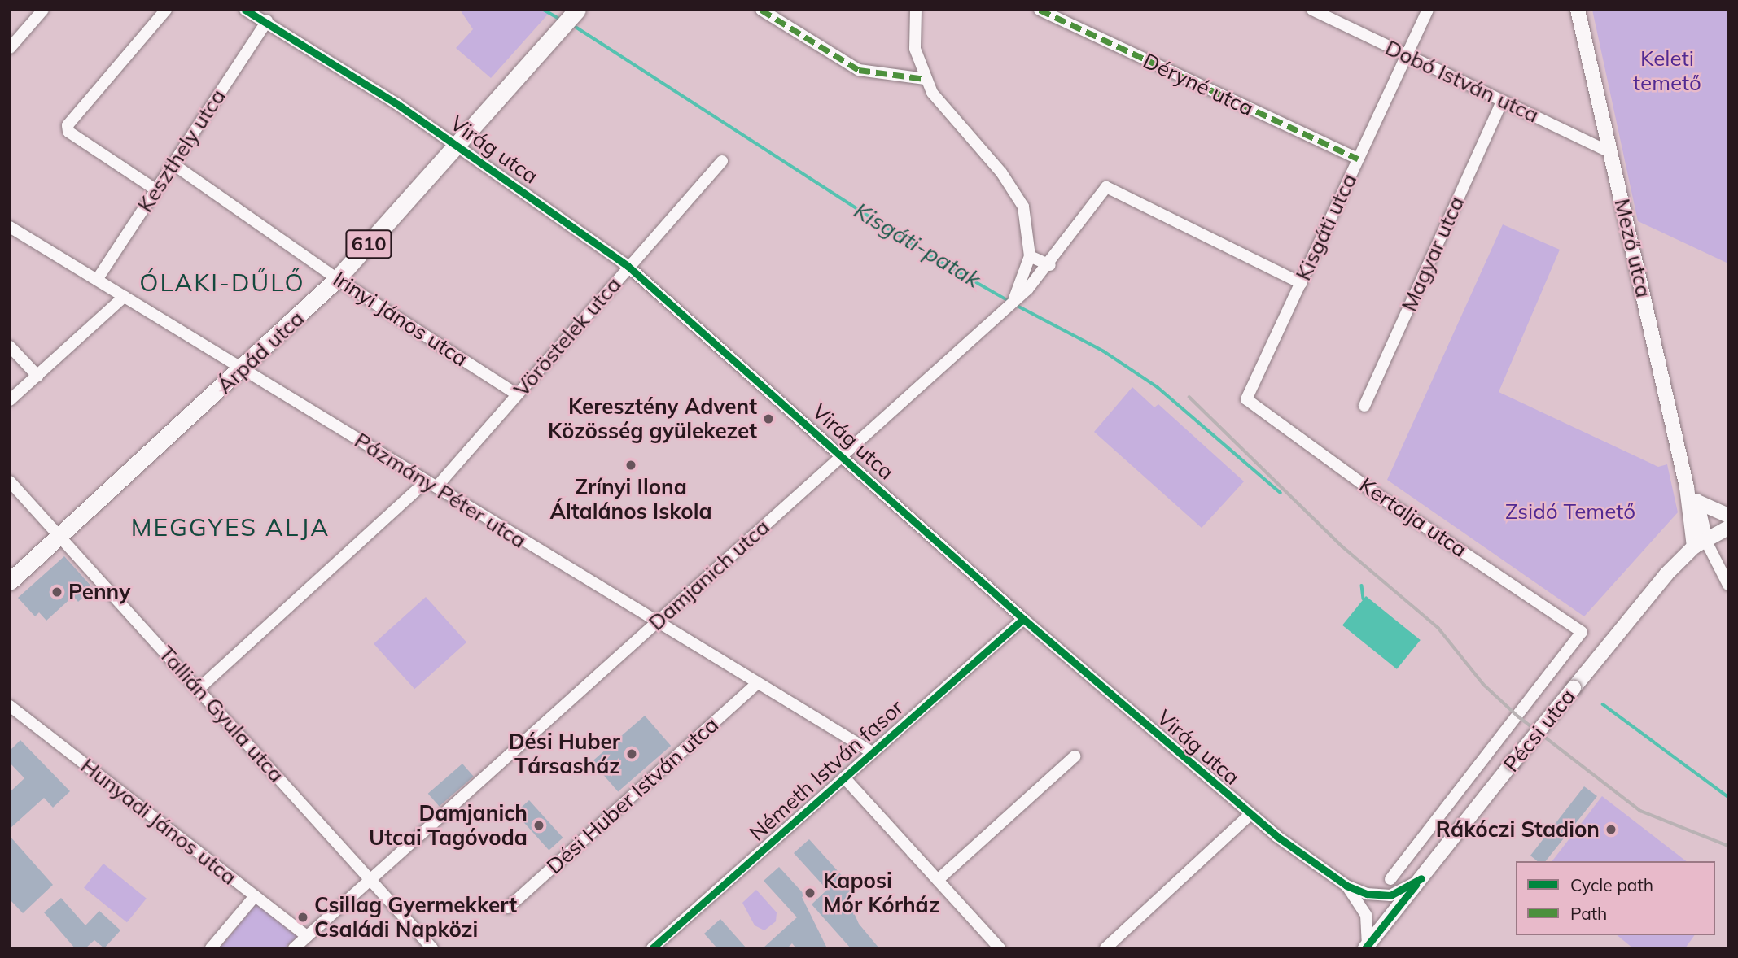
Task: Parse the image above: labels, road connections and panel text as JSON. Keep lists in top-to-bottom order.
{
  "streets": {
    "main road": ["610", "Árpád utca"],
    "street": [
      "Dobó István utca",
      "Déryné utca",
      "Virág utca",
      "Keszthely utca",
      "Kisgáti utca",
      "Mező utca",
      "Magyar utca",
      "Irinyi János utca",
      "Vöröstelek utca",
      "Pázmány Péter utca",
      "Kertalja utca",
      "Damjanich utca",
      "Tallián Gyula utca",
      "Pécsi utca",
      "Németh István fasor",
      "Dési Huber István utca",
      "Hunyadi János utca"
    ]
  },
  "crossings": [
    ["Dobó István utca", "Kisgáti utca"],
    ["Dobó István utca", "Mező utca"],
    ["Dobó István utca", "Magyar utca"],
    ["Déryné utca", "Kisgáti utca"],
    ["Virág utca", "Keszthely utca"],
    ["Virág utca", "Vöröstelek utca"],
    ["Virág utca", "Árpád utca"],
    ["Virág utca", "Damjanich utca"],
    ["Virág utca", "Pécsi utca"],
    ["Virág utca", "Németh István fasor"],
    ["Keszthely utca", "Irinyi János utca"],
    ["Keszthely utca", "Pázmány Péter utca"],
    ["Kisgáti utca", "Kertalja utca"],
    ["Kisgáti utca", "Damjanich utca"],
    ["610", "Árpád utca"],
    ["610", "Tallián Gyula utca"],
    ["Mező utca", "Pécsi utca"],
    ["Irinyi János utca", "Vöröstelek utca"],
    ["Irinyi János utca", "Árpád utca"],
    ["Vöröstelek utca", "Pázmány Péter utca"],
    ["Vöröstelek utca", "Tallián Gyula utca"],
    ["Árpád utca", "Pázmány Péter utca"],
    ["Árpád utca", "Tallián Gyula utca"],
    ["Pázmány Péter utca", "Damjanich utca"],
    ["Pázmány Péter utca", "Németh István fasor"],
    ["Pázmány Péter utca", "Dési Huber István utca"],
    ["Damjanich utca", "Tallián Gyula utca"],
    ["Damjanich utca", "Hunyadi János utca"]
  ],
  "districts": ["ÓLAKI-DŰLŐ", "MEGGYES ALJA"],
  "water": ["Kisgáti-patak"],
  "parks": ["Keleti temető", "Zsidó Temető"],
  "places": [
    "Keresztény Advent Közösség gyülekezet",
    "Zrínyi Ilona Általános Iskola",
    "Penny",
    "Dési Huber Társasház",
    "Damjanich Utcai Tagóvoda",
    "Rákóczi Stadion",
    "Kaposi Mór Kórház",
    "Csillag Gyermekkert Családi Napközi"
  ],
  "legend": ["Cycle path", "Path"]
}
